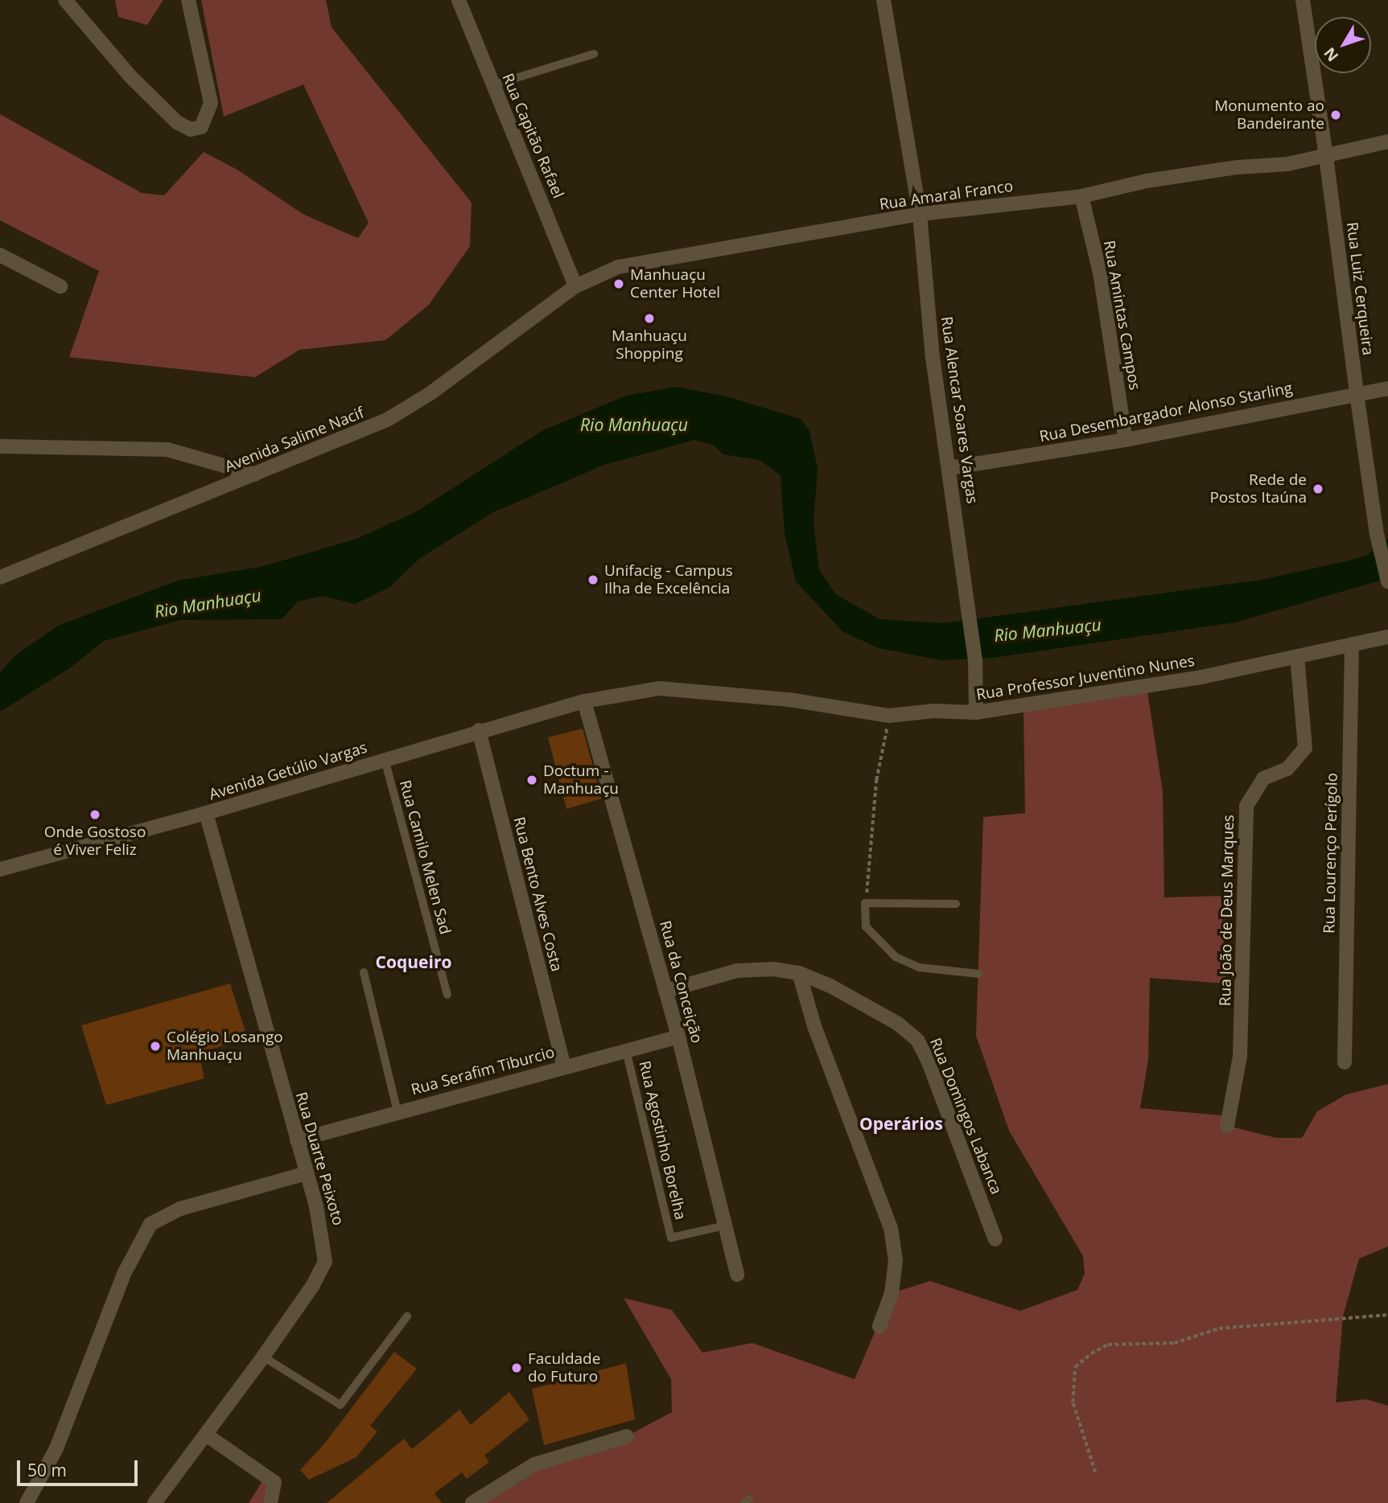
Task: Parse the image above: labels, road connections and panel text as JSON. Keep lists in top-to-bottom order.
{
  "streets": {
    "street": [
      "Rua Capitão Rafael",
      "Rua Amaral Franco",
      "Rua Luiz Cerqueira",
      "Rua Amintas Campos",
      "Rua Alencar Soares Vargas",
      "Rua Desembargador Alonso Starling",
      "Avenida Salime Nacif",
      "Rua Professor Juventino Nunes",
      "Avenida Getúlio Vargas",
      "Rua Lourenço Perígolo",
      "Rua Bento Alves Costa",
      "Rua João de Deus Marques",
      "Rua da Conceição",
      "Rua Serafim Tiburcio",
      "Rua Domingos Labanca",
      "Rua Duarte Peixoto"
    ],
    "lane": ["Rua Camilo Melen Sad", "Rua Agostinho Borelha"]
  },
  "crossings": [
    ["Rua Capitão Rafael", "Rua Amaral Franco"],
    ["Rua Capitão Rafael", "Avenida Salime Nacif"],
    ["Rua Amaral Franco", "Rua Luiz Cerqueira"],
    ["Rua Amaral Franco", "Rua Amintas Campos"],
    ["Rua Amaral Franco", "Rua Alencar Soares Vargas"],
    ["Rua Amaral Franco", "Avenida Salime Nacif"],
    ["Rua Luiz Cerqueira", "Rua Desembargador Alonso Starling"],
    ["Rua Amintas Campos", "Rua Desembargador Alonso Starling"],
    ["Rua Alencar Soares Vargas", "Rua Desembargador Alonso Starling"],
    ["Rua Alencar Soares Vargas", "Rua Professor Juventino Nunes"],
    ["Rua Professor Juventino Nunes", "Avenida Getúlio Vargas"],
    ["Rua Professor Juventino Nunes", "Rua Lourenço Perígolo"],
    ["Rua Professor Juventino Nunes", "Rua João de Deus Marques"],
    ["Rua Professor Juventino Nunes", "Rua da Conceição"],
    ["Avenida Getúlio Vargas", "Rua Camilo Melen Sad"],
    ["Avenida Getúlio Vargas", "Rua Bento Alves Costa"],
    ["Avenida Getúlio Vargas", "Rua da Conceição"],
    ["Avenida Getúlio Vargas", "Rua Duarte Peixoto"],
    ["Rua Bento Alves Costa", "Rua Serafim Tiburcio"],
    ["Rua da Conceição", "Rua Serafim Tiburcio"],
    ["Rua da Conceição", "Rua Domingos Labanca"],
    ["Rua da Conceição", "Rua Agostinho Borelha"],
    ["Rua Serafim Tiburcio", "Rua Agostinho Borelha"],
    ["Rua Serafim Tiburcio", "Rua Duarte Peixoto"]
  ],
  "districts": ["Coqueiro", "Operários"],
  "water": ["Rio Manhuaçu"],
  "places": [
    "Monumento ao Bandeirante",
    "Manhuaçu Center Hotel",
    "Manhuaçu Shopping",
    "Rede de Postos Itaúna",
    "Unifacig - Campus Ilha de Excelência",
    "Doctum - Manhuaçu",
    "Onde Gostoso é Viver Feliz",
    "Colégio Losango Manhuaçu",
    "Faculdade do Futuro"
  ],
  "scale_bar": "50 m",
  "north": "bottom left"
}
